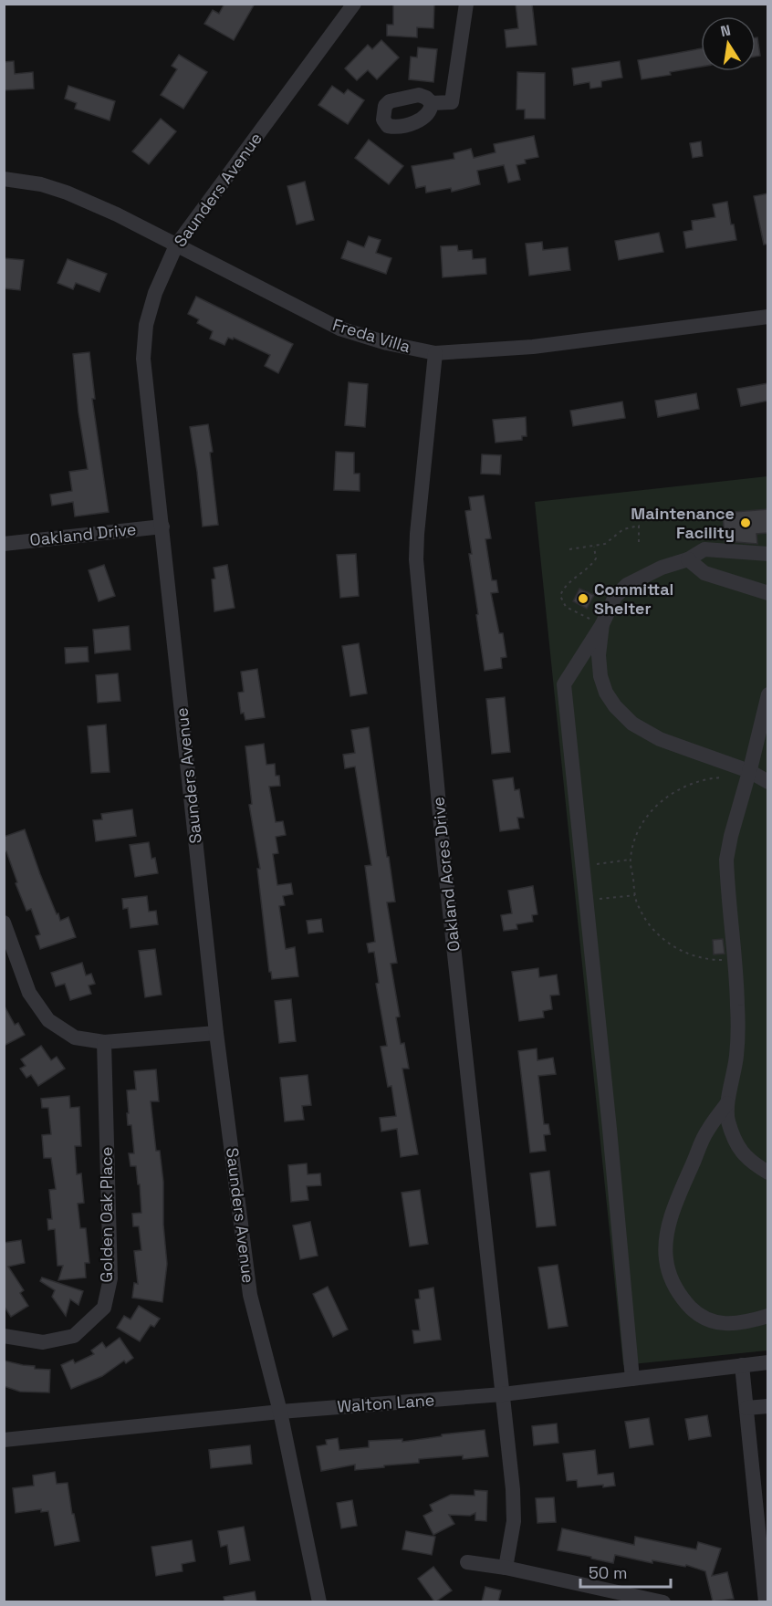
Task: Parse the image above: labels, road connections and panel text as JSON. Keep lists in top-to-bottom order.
{
  "streets": {
    "street": [
      "Saunders Avenue",
      "Freda Villa",
      "Oakland Drive",
      "Oakland Acres Drive",
      "Golden Oak Place",
      "Walton Lane"
    ]
  },
  "crossings": [
    ["Saunders Avenue", "Freda Villa"],
    ["Saunders Avenue", "Oakland Drive"],
    ["Saunders Avenue", "Walton Lane"],
    ["Freda Villa", "Oakland Acres Drive"],
    ["Oakland Acres Drive", "Walton Lane"]
  ],
  "places": ["Maintenance Facility", "Committal Shelter"],
  "scale_bar": "50 m",
  "north": "top"
}
